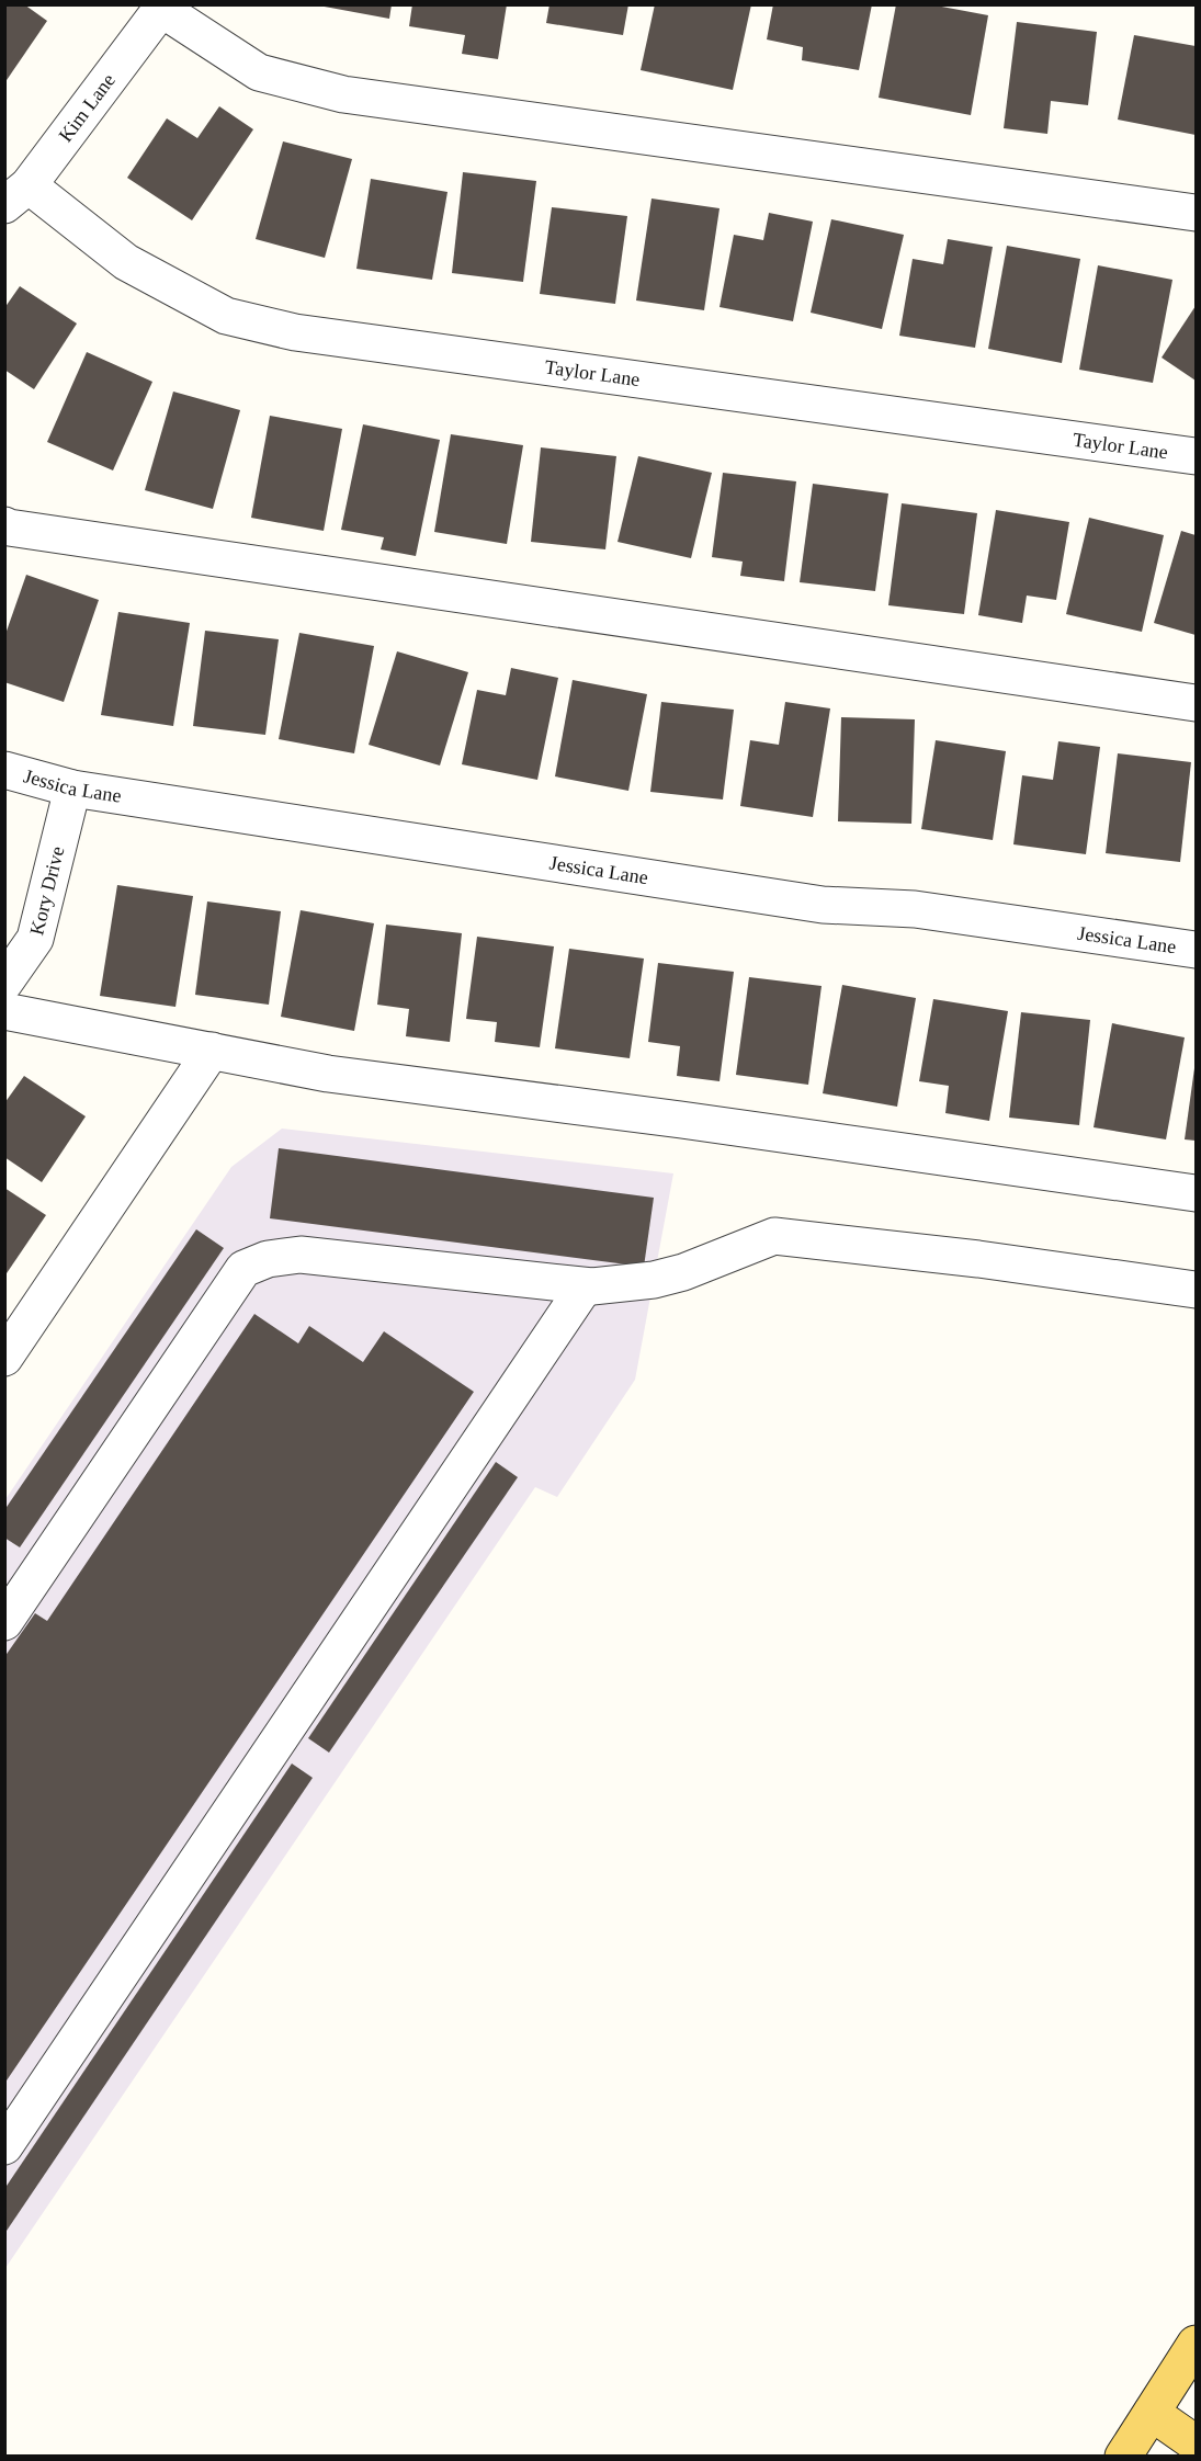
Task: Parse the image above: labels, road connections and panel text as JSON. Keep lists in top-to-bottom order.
{
  "streets": {
    "street": [
      "Kim Lane",
      "Taylor Lane",
      "Jessica Lane",
      "Kory Drive"
    ]
  },
  "crossings": [
    ["Kim Lane", "Taylor Lane"],
    ["Jessica Lane", "Kory Drive"]
  ]
}
